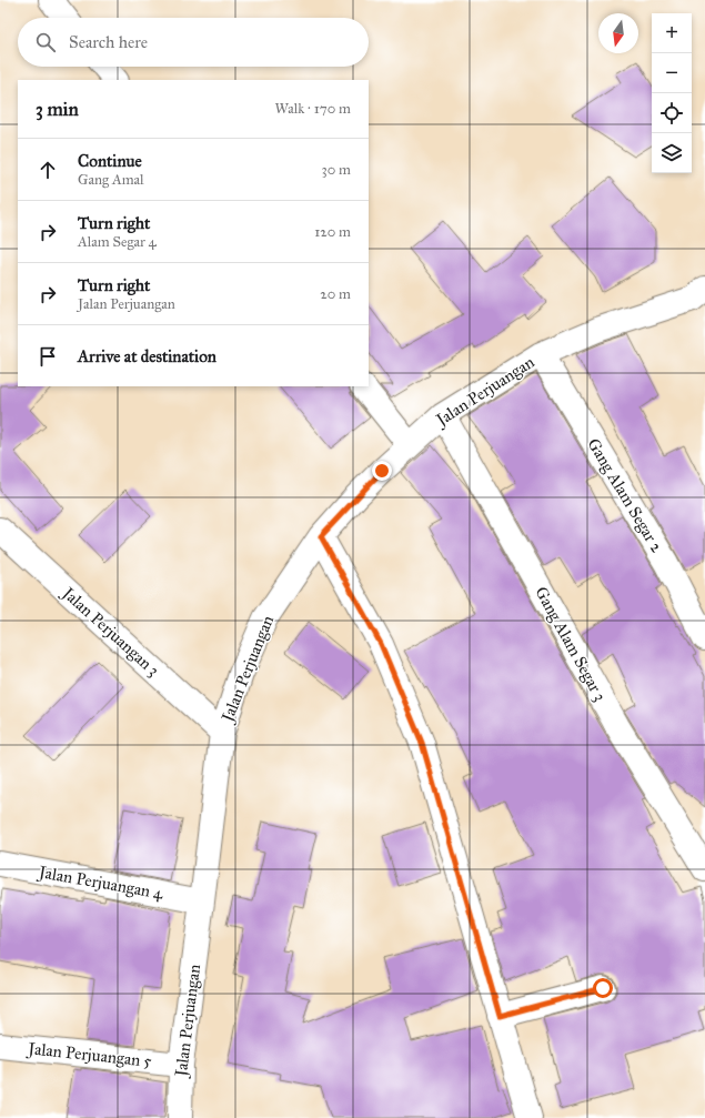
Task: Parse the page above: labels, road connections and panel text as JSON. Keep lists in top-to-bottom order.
{
  "streets": {
    "street": [
      "Jalan Perjuangan",
      "Gang Alam Segar 2",
      "Jalan Perjuangan 3",
      "Gang Alam Segar 3",
      "Jalan Perjuangan 4",
      "Jalan Perjuangan 5"
    ]
  },
  "crossings": [
    ["Jalan Perjuangan", "Gang Alam Segar 2"],
    ["Jalan Perjuangan", "Jalan Perjuangan 3"],
    ["Jalan Perjuangan", "Gang Alam Segar 3"],
    ["Jalan Perjuangan", "Jalan Perjuangan 4"],
    ["Jalan Perjuangan", "Jalan Perjuangan 5"]
  ],
  "north": "bottom",
  "page": {
    "map_buttons": ["+", "−"],
    "search": "Search here",
    "heading": ["3 min", "Walk · 170 m"],
    "list": [
      ["Continue", "Gang Amal", "30 m"],
      ["Turn right", "Alam Segar 4", "120 m"],
      ["Turn right", "Jalan Perjuangan", "20 m"],
      "Arrive at destination"
    ]
  }
}
